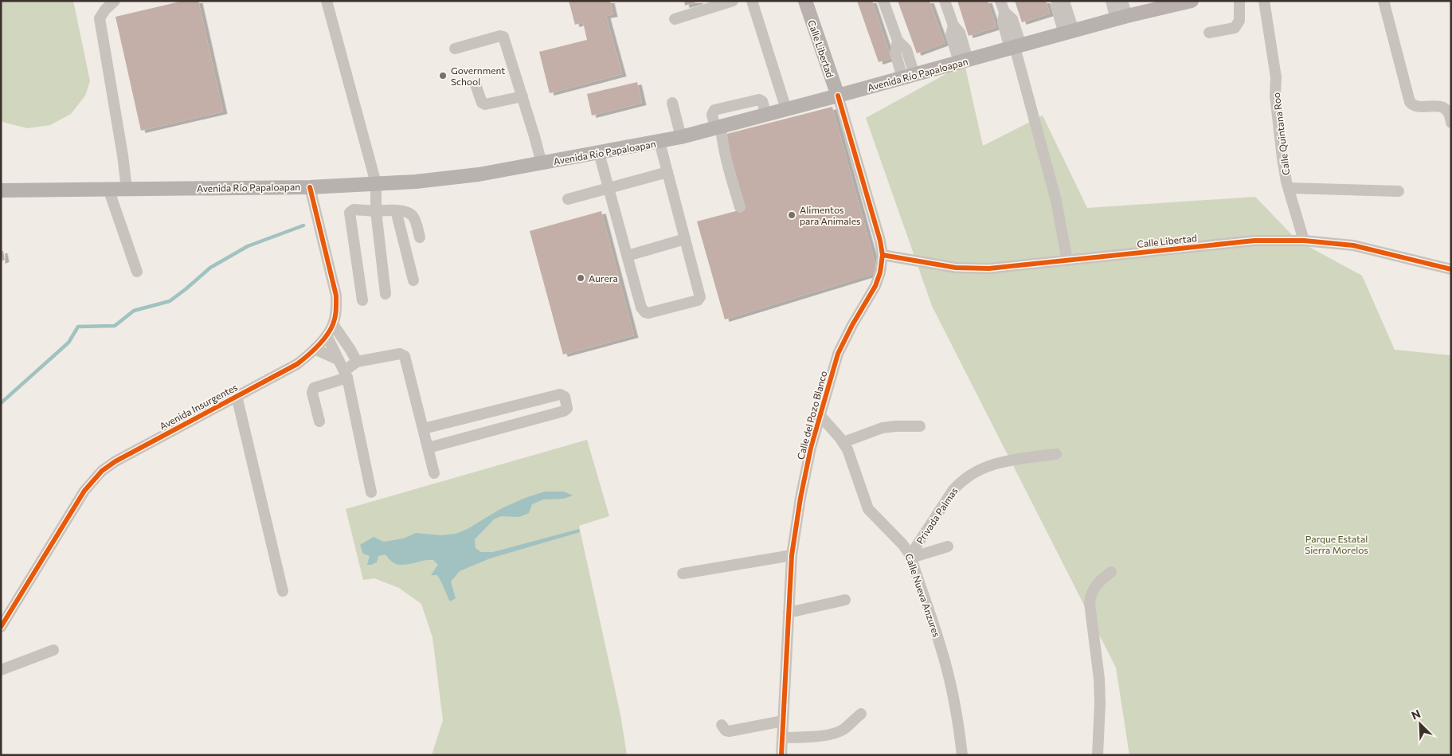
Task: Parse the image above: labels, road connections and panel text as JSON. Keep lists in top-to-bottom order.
{
  "streets": {
    "main road": ["Calle Libertad", "Avenida Río Papaloapan"],
    "street": [
      "Calle Quintana Roo",
      "Avenida Insurgentes",
      "Calle del Pozo Blanco",
      "Privada Palmas",
      "Calle Nueva Anzures"
    ]
  },
  "crossings": [
    ["Calle Libertad", "Avenida Río Papaloapan"],
    ["Calle Libertad", "Calle Quintana Roo"],
    ["Calle Libertad", "Calle del Pozo Blanco"],
    ["Avenida Río Papaloapan", "Avenida Insurgentes"],
    ["Avenida Río Papaloapan", "Calle del Pozo Blanco"],
    ["Calle del Pozo Blanco", "Calle Nueva Anzures"],
    ["Privada Palmas", "Calle Nueva Anzures"]
  ],
  "parks": ["Parque Estatal Sierra Morelos"],
  "places": ["Government School", "Alimentos para Animales", "Aurera"],
  "north": "top left"
}
